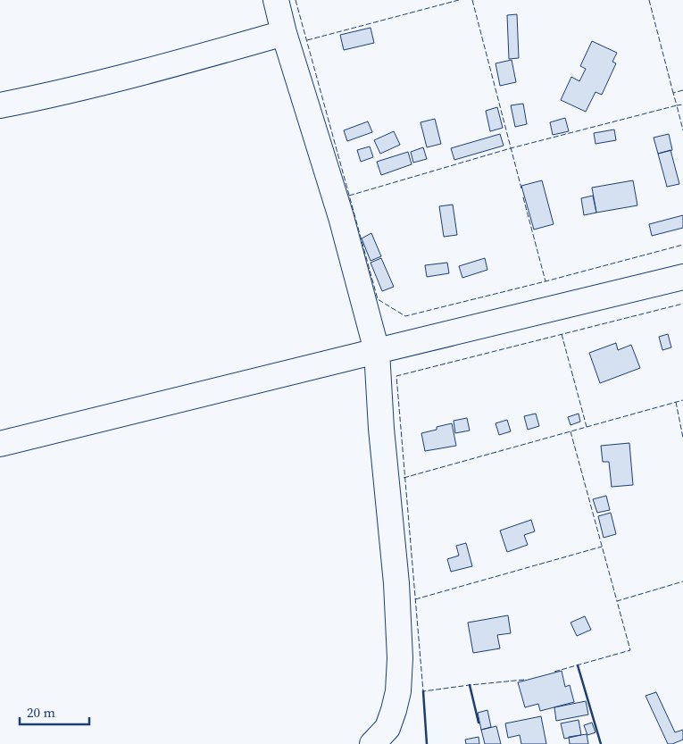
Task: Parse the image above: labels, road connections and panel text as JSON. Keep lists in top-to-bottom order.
{
  "scale_bar": "20 m"
}
